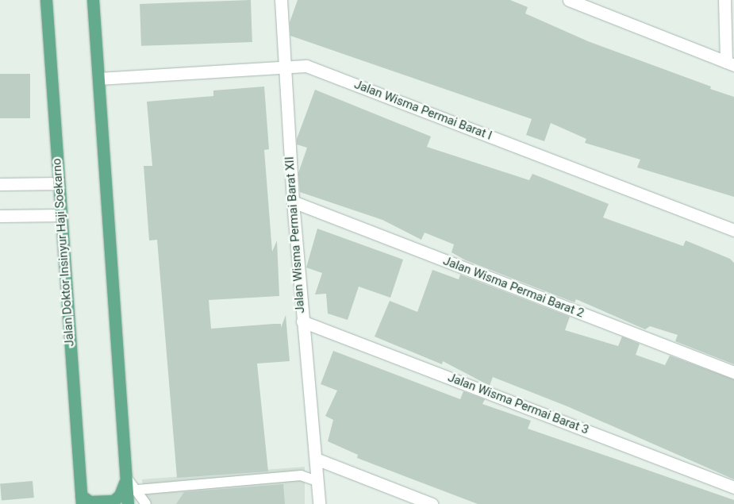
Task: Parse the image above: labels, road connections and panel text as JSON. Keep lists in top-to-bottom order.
{
  "streets": {
    "main road": ["Jalan Doktor Insinyur Haji Soekarno"],
    "street": [
      "Jalan Wisma Permai Barat I",
      "Jalan Wisma Permai Barat XII",
      "Jalan Wisma Permai Barat 2",
      "Jalan Wisma Permai Barat 3"
    ]
  },
  "crossings": [
    ["Jalan Wisma Permai Barat I", "Jalan Wisma Permai Barat XII"],
    ["Jalan Wisma Permai Barat XII", "Jalan Wisma Permai Barat 2"],
    ["Jalan Wisma Permai Barat XII", "Jalan Wisma Permai Barat 3"]
  ]
}
